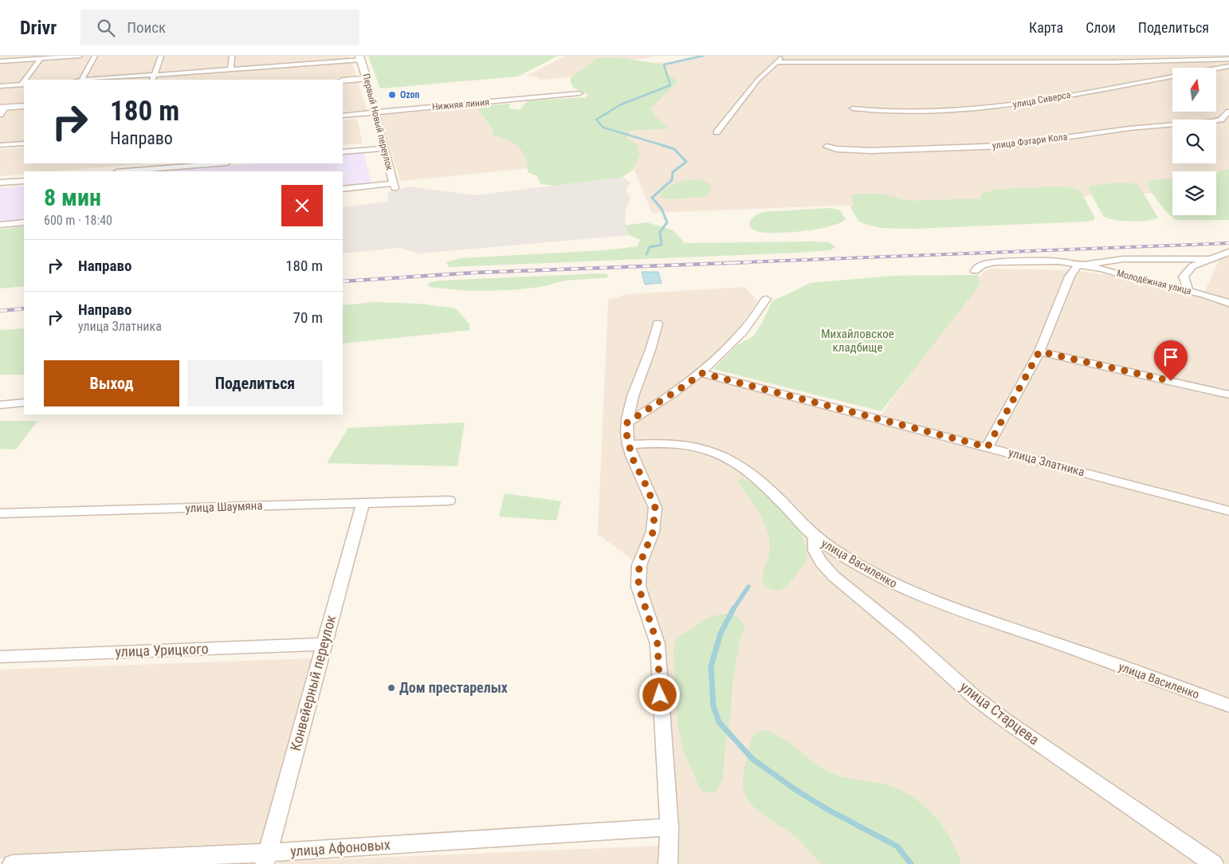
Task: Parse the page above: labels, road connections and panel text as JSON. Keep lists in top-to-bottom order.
{
  "streets": {
    "main road": ["Первый Новый переулок"],
    "street": [
      "улица Сиверса",
      "Нижняя линия",
      "улица Фэтари Кола",
      "Молодёжная улица",
      "улица Златника",
      "улица Шаумяна",
      "улица Василенко",
      "улица Урицкого",
      "Конвейерный переулок",
      "улица Старцева",
      "улица Афоновых"
    ]
  },
  "crossings": [
    ["Нижняя линия", "Первый Новый переулок"],
    ["улица Шаумяна", "Конвейерный переулок"],
    ["улица Василенко", "улица Старцева"],
    ["улица Урицкого", "Конвейерный переулок"],
    ["Конвейерный переулок", "улица Афоновых"]
  ],
  "parks": ["Михайловское кладбище"],
  "places": ["Ozon", "Дом престарелых"],
  "north": "top",
  "page": {
    "header": "Drivr",
    "search": "Поиск",
    "nav": ["Карта", "Слои", "Поделиться"],
    "turn": ["180 m", "Направо"],
    "heading": ["8 мин", "600 m · 18:40"],
    "list": [
      {
        "name": "Направо",
        "value": "180 m"
      },
      {
        "name": "Направо",
        "note": "улица Златника",
        "value": "70 m"
      }
    ],
    "buttons": ["Выход", "Поделиться"]
  }
}
